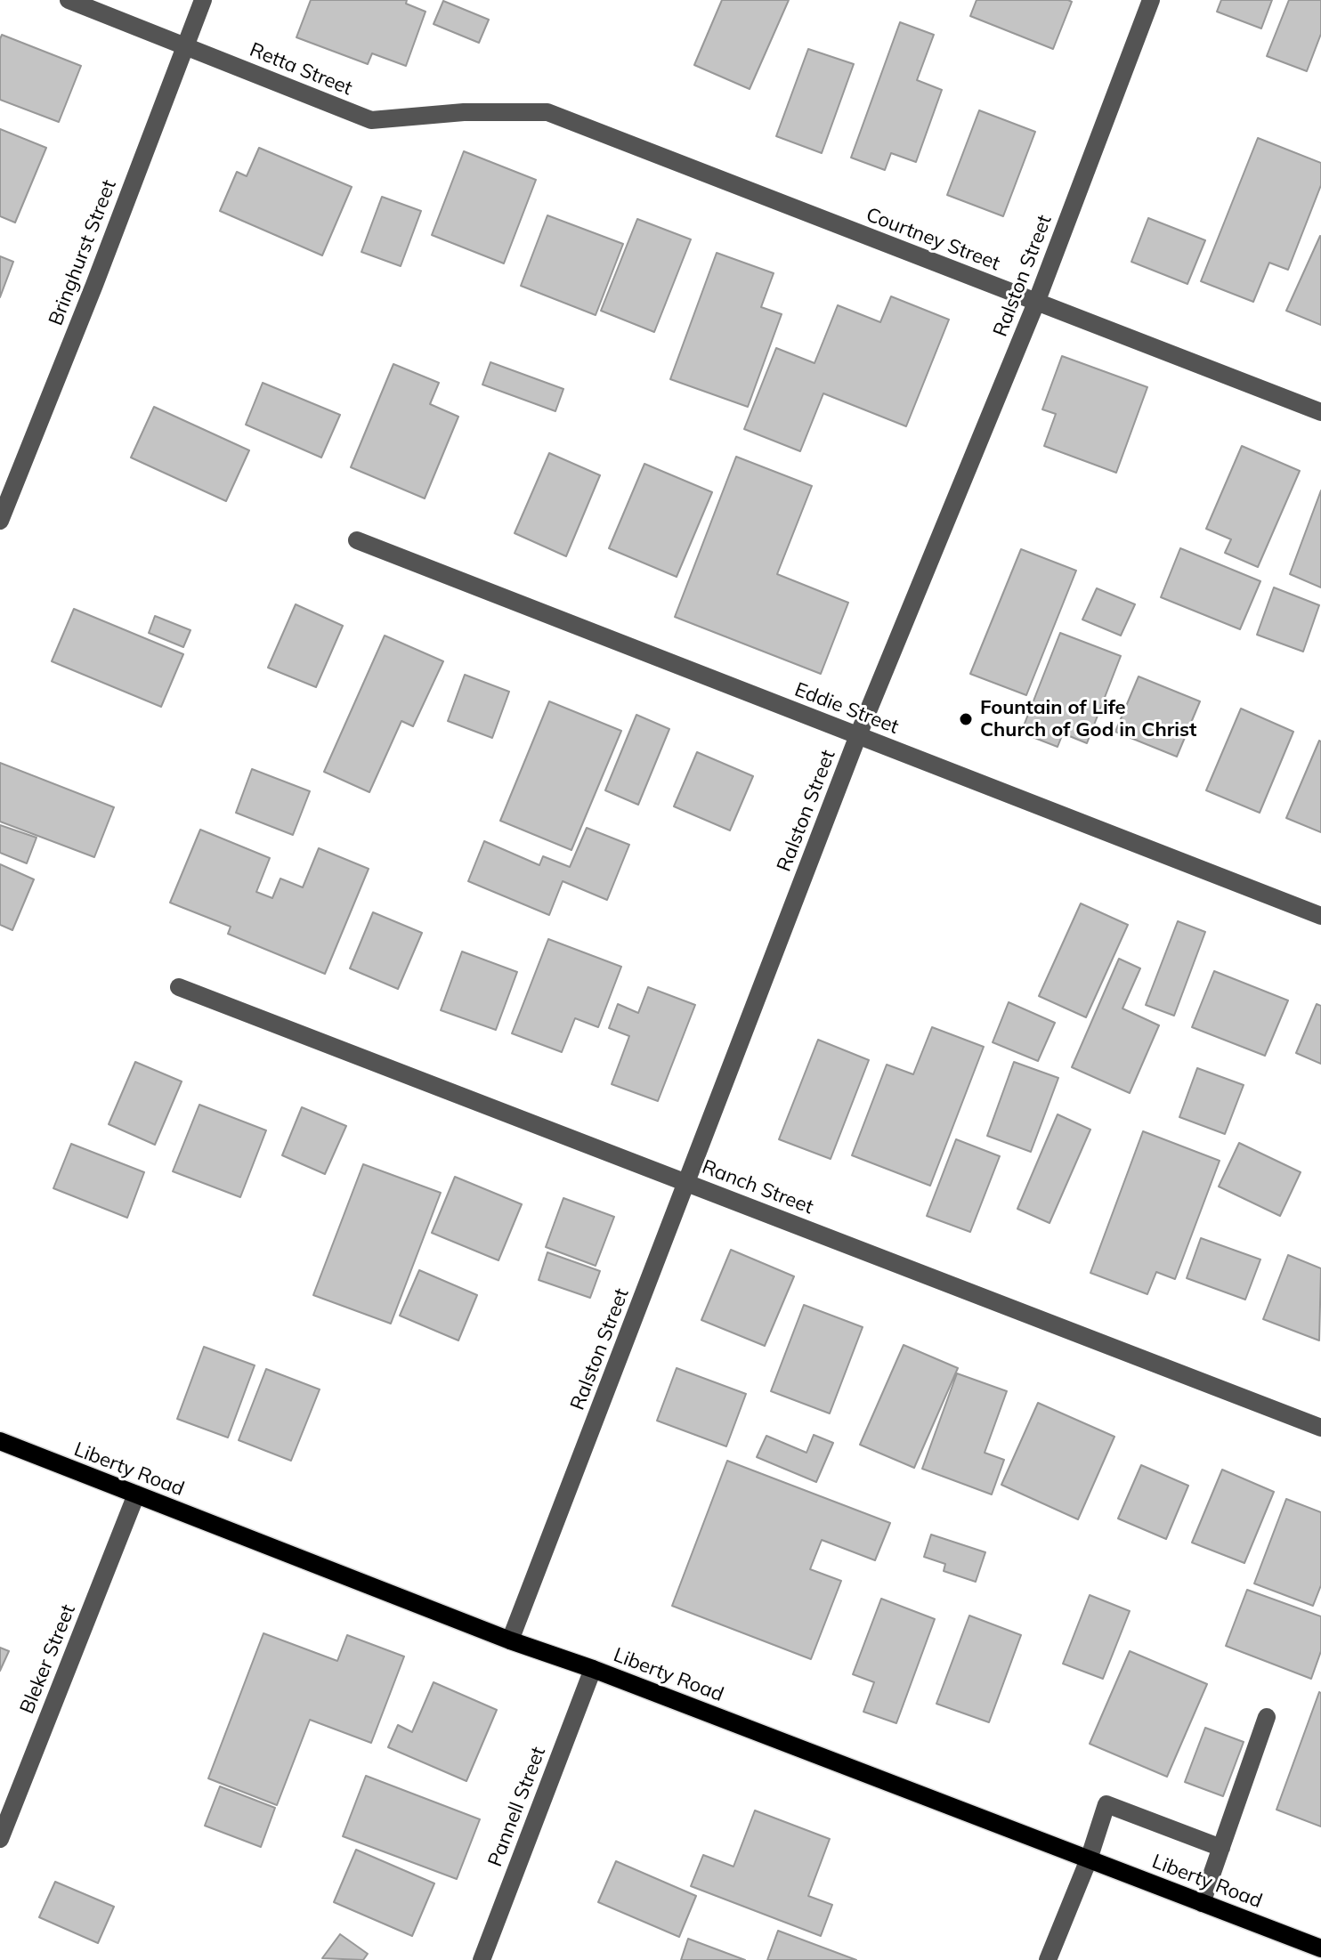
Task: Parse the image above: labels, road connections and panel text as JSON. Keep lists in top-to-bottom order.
{
  "streets": {
    "main road": ["Liberty Road"],
    "street": [
      "Retta Street",
      "Courtney Street",
      "Bringhurst Street",
      "Ralston Street",
      "Eddie Street",
      "Ranch Street",
      "Bleker Street",
      "Pannell Street"
    ]
  },
  "crossings": [
    ["Retta Street", "Courtney Street"],
    ["Retta Street", "Bringhurst Street"],
    ["Courtney Street", "Ralston Street"],
    ["Ralston Street", "Eddie Street"],
    ["Ralston Street", "Ranch Street"],
    ["Ralston Street", "Liberty Road"],
    ["Liberty Road", "Bleker Street"],
    ["Liberty Road", "Pannell Street"]
  ],
  "places": ["Fountain of Life Church of God in Christ"]
}
